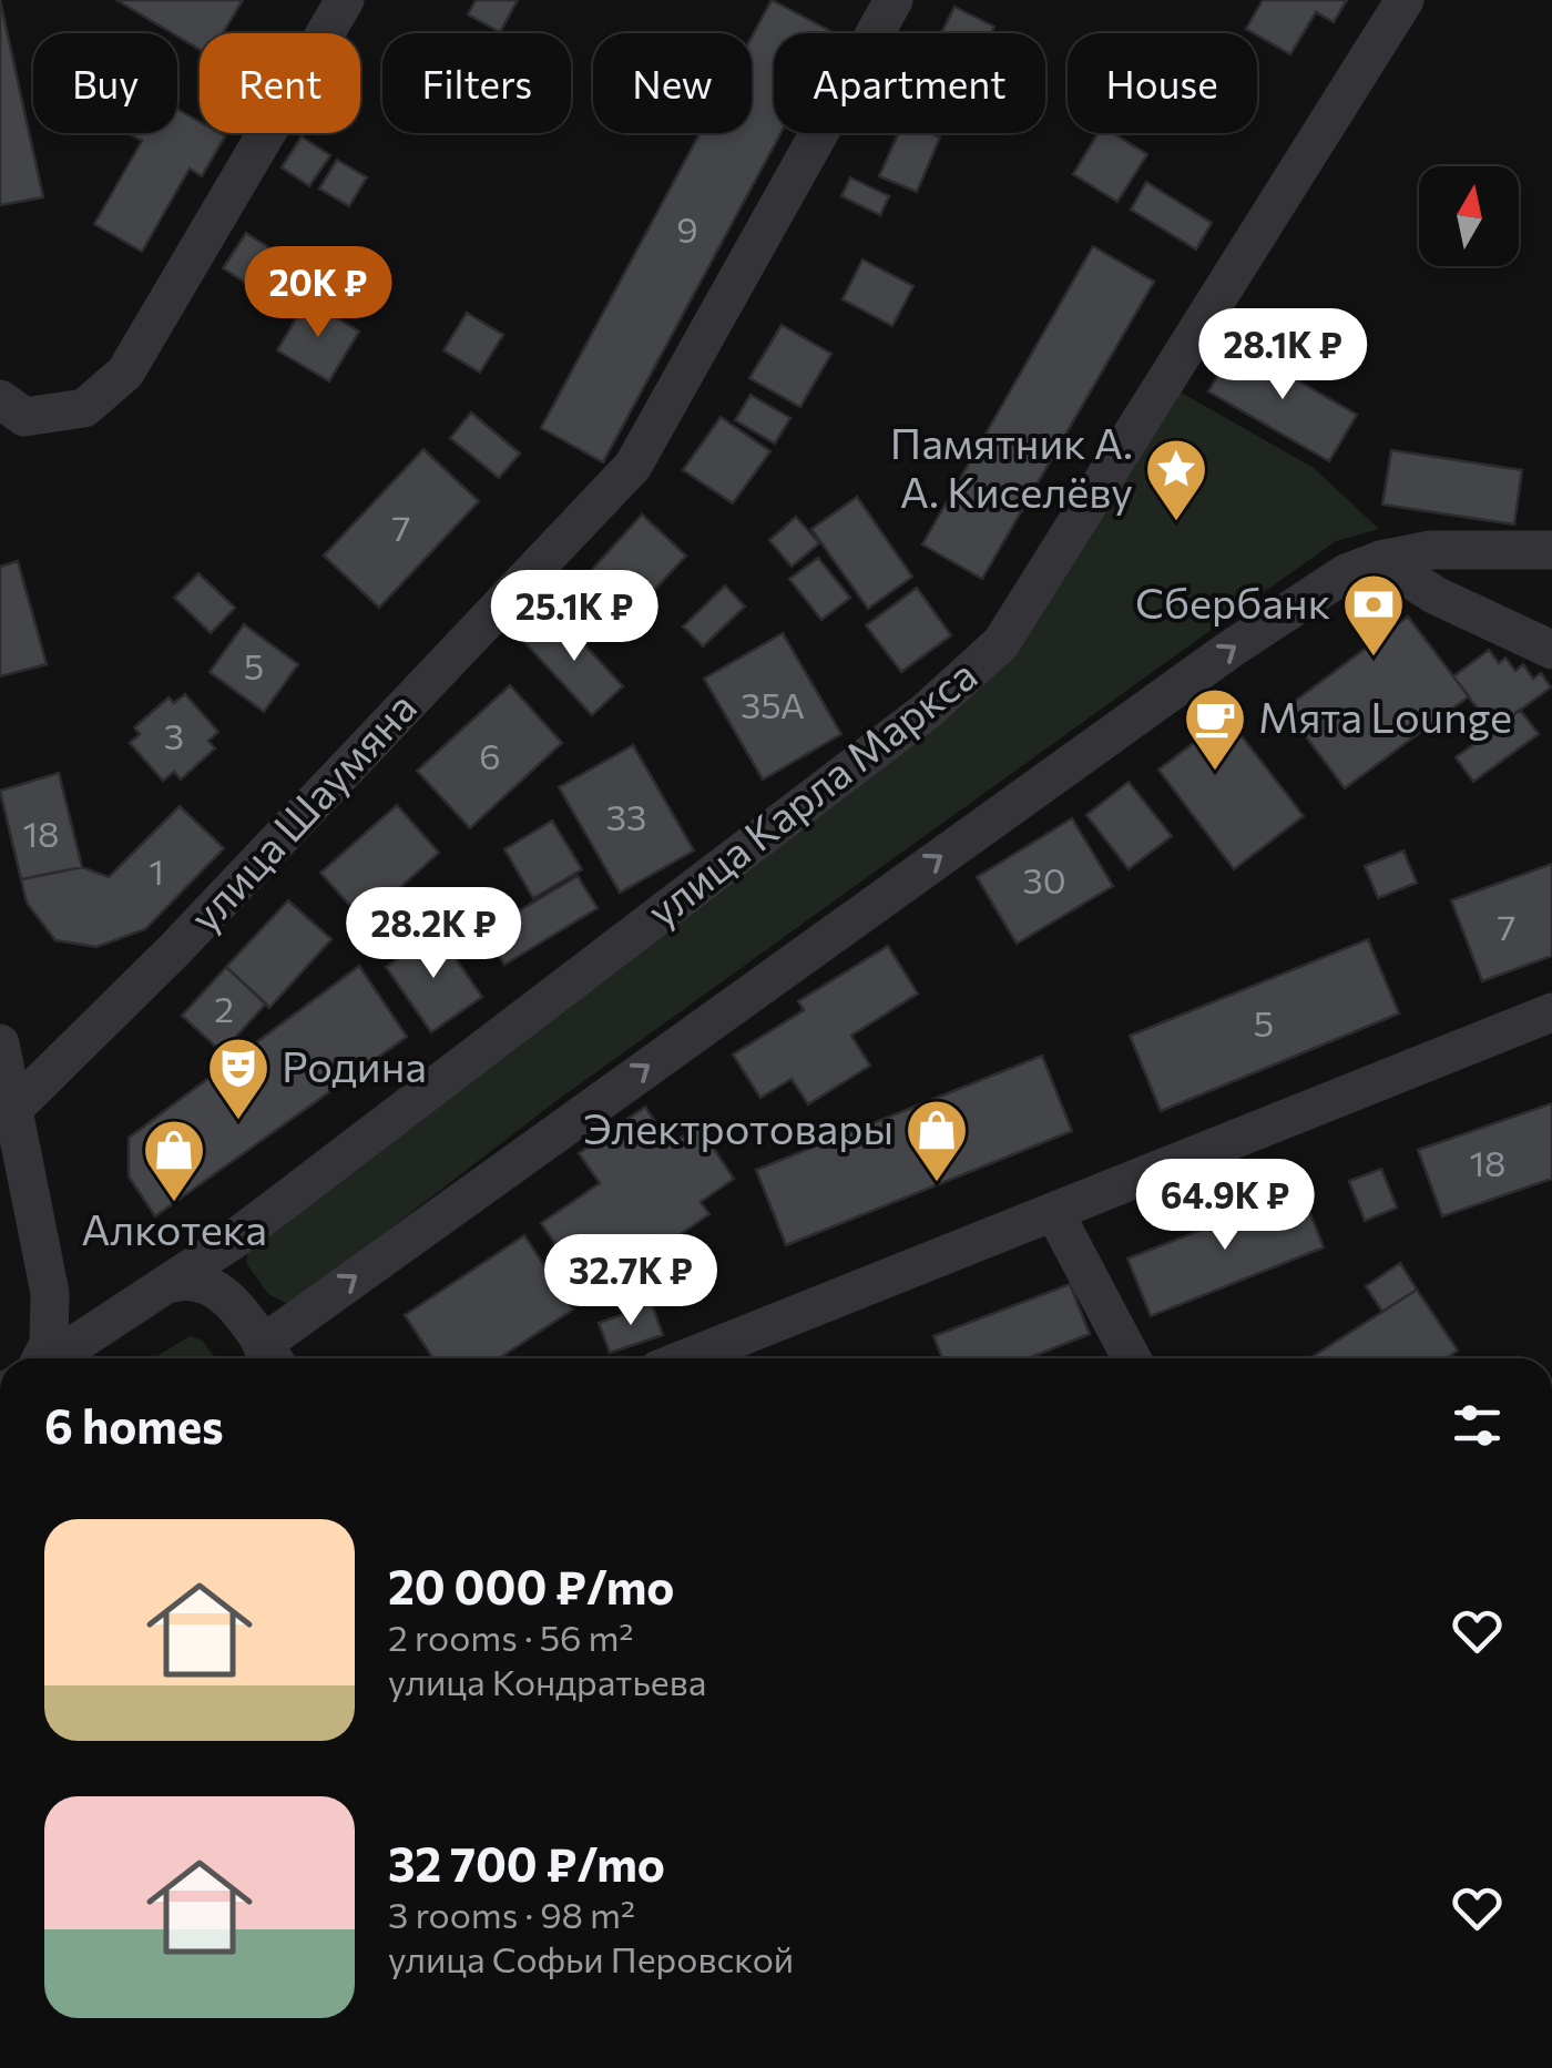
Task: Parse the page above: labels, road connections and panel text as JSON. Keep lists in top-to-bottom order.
{
  "streets": {
    "street": ["улица Карла Маркса", "улица Шаумяна"]
  },
  "places": {
    "place": ["Памятник А. А. Киселёву"],
    "bank": ["Сбербанк"],
    "cafe": ["Мята Lounge"],
    "theatre": ["Родина"],
    "shop": ["Электротовары", "Алкотека"]
  },
  "house_numbers": [
    "9",
    "7",
    "5",
    "35А",
    "3",
    "6",
    "33",
    "18",
    "1",
    "30",
    "7",
    "2",
    "5",
    "18"
  ],
  "north": "top",
  "page": {
    "chip": [
      "Buy",
      "Rent",
      "Filters",
      "New",
      "Apartment",
      "House"
    ],
    "price": [
      "20K ₽",
      "28.1K ₽",
      "25.1K ₽",
      "28.2K ₽",
      "64.9K ₽",
      "32.7K ₽"
    ],
    "heading": "6 homes",
    "list": [
      {
        "name": "20 000 ₽/mo",
        "note": "2 rooms · 56 m² · улица Кондратьева"
      },
      {
        "name": "32 700 ₽/mo",
        "note": "3 rooms · 98 m² · улица Софьи Перовской"
      }
    ]
  }
}
